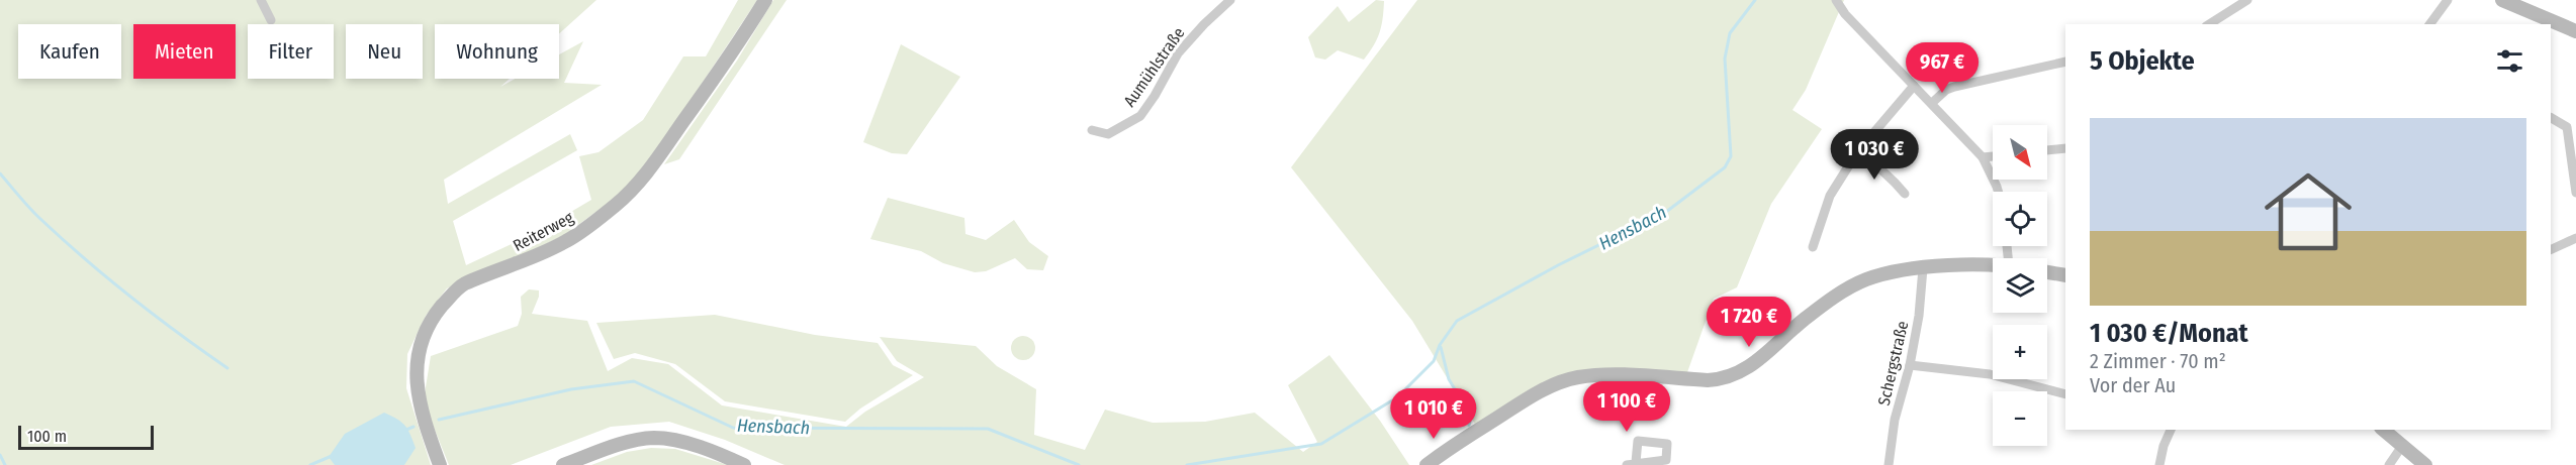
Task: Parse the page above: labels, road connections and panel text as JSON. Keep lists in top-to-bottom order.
{
  "streets": {
    "street": ["Aumühlstraße", "Reiterweg", "Schergstraße"]
  },
  "water": ["Hensbach"],
  "scale_bar": "100 m",
  "north": "bottom right",
  "page": {
    "chip": [
      "Kaufen",
      "Mieten",
      "Filter",
      "Neu",
      "Wohnung"
    ],
    "heading": "5 Objekte",
    "price": [
      "967 €",
      "1 030 €",
      "1 720 €",
      "1 100 €",
      "1 010 €"
    ],
    "list": [
      {
        "name": "1 030 €/Monat",
        "note": "2 Zimmer · 70 m² · Vor der Au"
      }
    ],
    "map_buttons": ["+", "−"],
    "scale": "100 m"
  }
}
